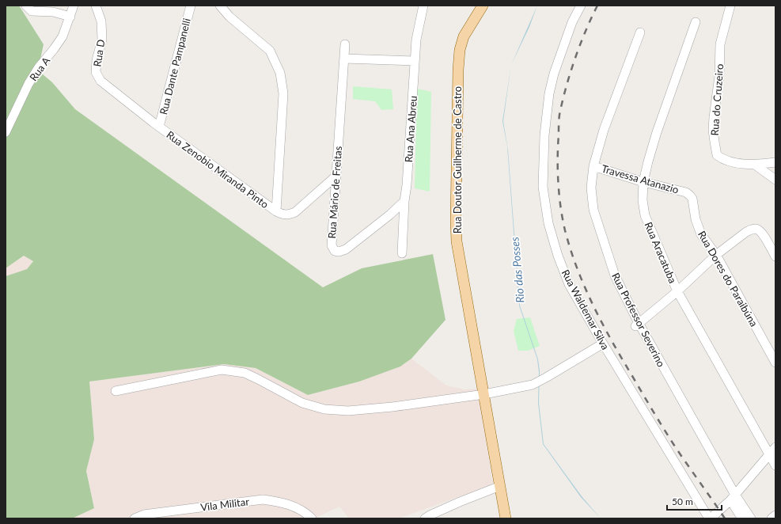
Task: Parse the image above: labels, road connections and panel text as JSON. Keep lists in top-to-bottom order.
{
  "streets": {
    "main road": ["Rua Doutor Guilherme de Castro"],
    "street": [
      "Rua D",
      "Rua Dante Pampanelli",
      "Rua A",
      "Rua do Cruzeiro",
      "Rua Ana Abreu",
      "Rua Zenobio Miranda Pinto",
      "Travessa Atanazio",
      "Rua Mário de Freitas",
      "Rua Aracatuba",
      "Rua Dores do Paraibúna",
      "Rua Waldemar Silva",
      "Rua Professor Severino",
      "Vila Militar"
    ]
  },
  "crossings": [
    ["Rua D", "Rua Zenobio Miranda Pinto"],
    ["Rua Dante Pampanelli", "Rua Zenobio Miranda Pinto"],
    ["Rua Ana Abreu", "Rua Mário de Freitas"],
    ["Rua Zenobio Miranda Pinto", "Rua Mário de Freitas"],
    ["Travessa Atanazio", "Rua Aracatuba"],
    ["Travessa Atanazio", "Rua Dores do Paraibúna"],
    ["Travessa Atanazio", "Rua Professor Severino"]
  ],
  "water": ["Rio das Posses"],
  "scale_bar": "50 m"
}
